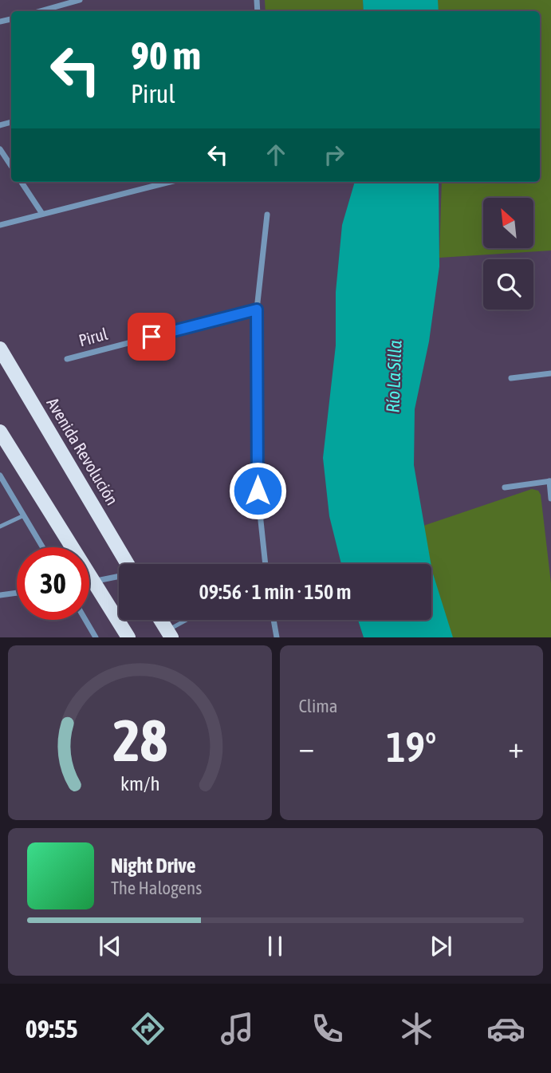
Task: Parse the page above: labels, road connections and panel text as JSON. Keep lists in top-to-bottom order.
{
  "streets": {
    "main road": ["Avenida Revolución"],
    "street": ["Pirul"]
  },
  "water": ["Río La Silla"],
  "north": "top left",
  "page": {
    "turn": ["90 m", "Pirul"],
    "limit": "30",
    "trip": "09:56 · 1 min · 150 m",
    "tile": "Clima",
    "heat": ["−", "19°", "+"],
    "song": ["Night Drive", "The Halogens"],
    "tabs": "09:55",
    "gauge": ["28", "km/h"]
  }
}
